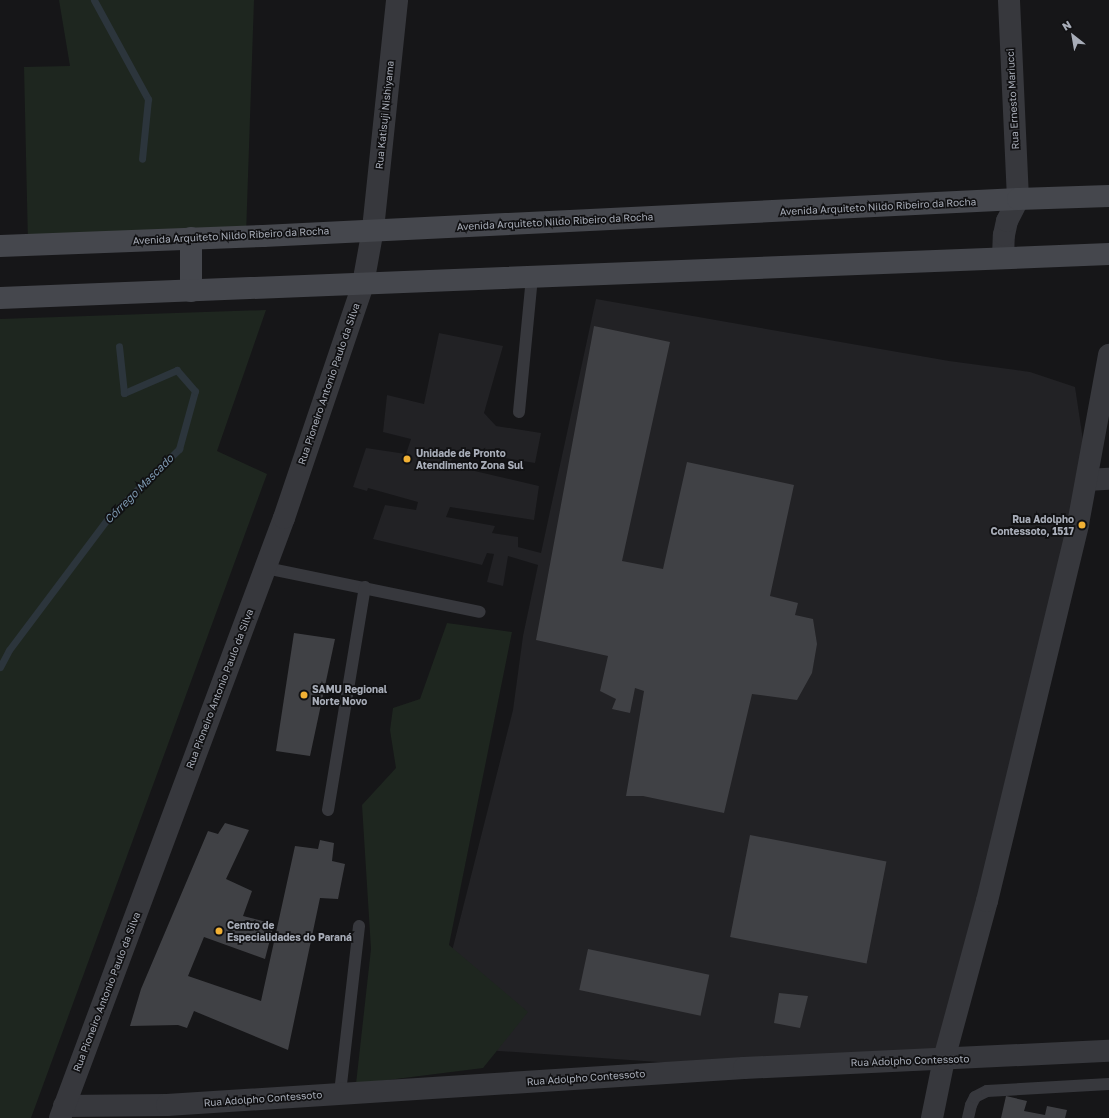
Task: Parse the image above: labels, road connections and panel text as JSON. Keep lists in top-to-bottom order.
{
  "streets": {
    "main road": ["Avenida Arquiteto Nildo Ribeiro da Rocha"],
    "street": [
      "Rua Ernesto Mariucci",
      "Rua Katisuji Nishiyama",
      "Rua Pioneiro Antonio Paulo da Silva",
      "Rua Adolpho Contessoto"
    ]
  },
  "crossings": [
    ["Rua Ernesto Mariucci", "Avenida Arquiteto Nildo Ribeiro da Rocha"],
    ["Rua Katisuji Nishiyama", "Avenida Arquiteto Nildo Ribeiro da Rocha"],
    ["Rua Katisuji Nishiyama", "Rua Pioneiro Antonio Paulo da Silva"],
    ["Rua Pioneiro Antonio Paulo da Silva", "Rua Adolpho Contessoto"]
  ],
  "water": ["Córrego Mascado"],
  "places": [
    "Unidade de Pronto Atendimento Zona Sul",
    "Rua Adolpho Contessoto, 1517",
    "SAMU Regional Norte Novo",
    "Centro de Especialidades do Paraná"
  ],
  "north": "top left"
}
